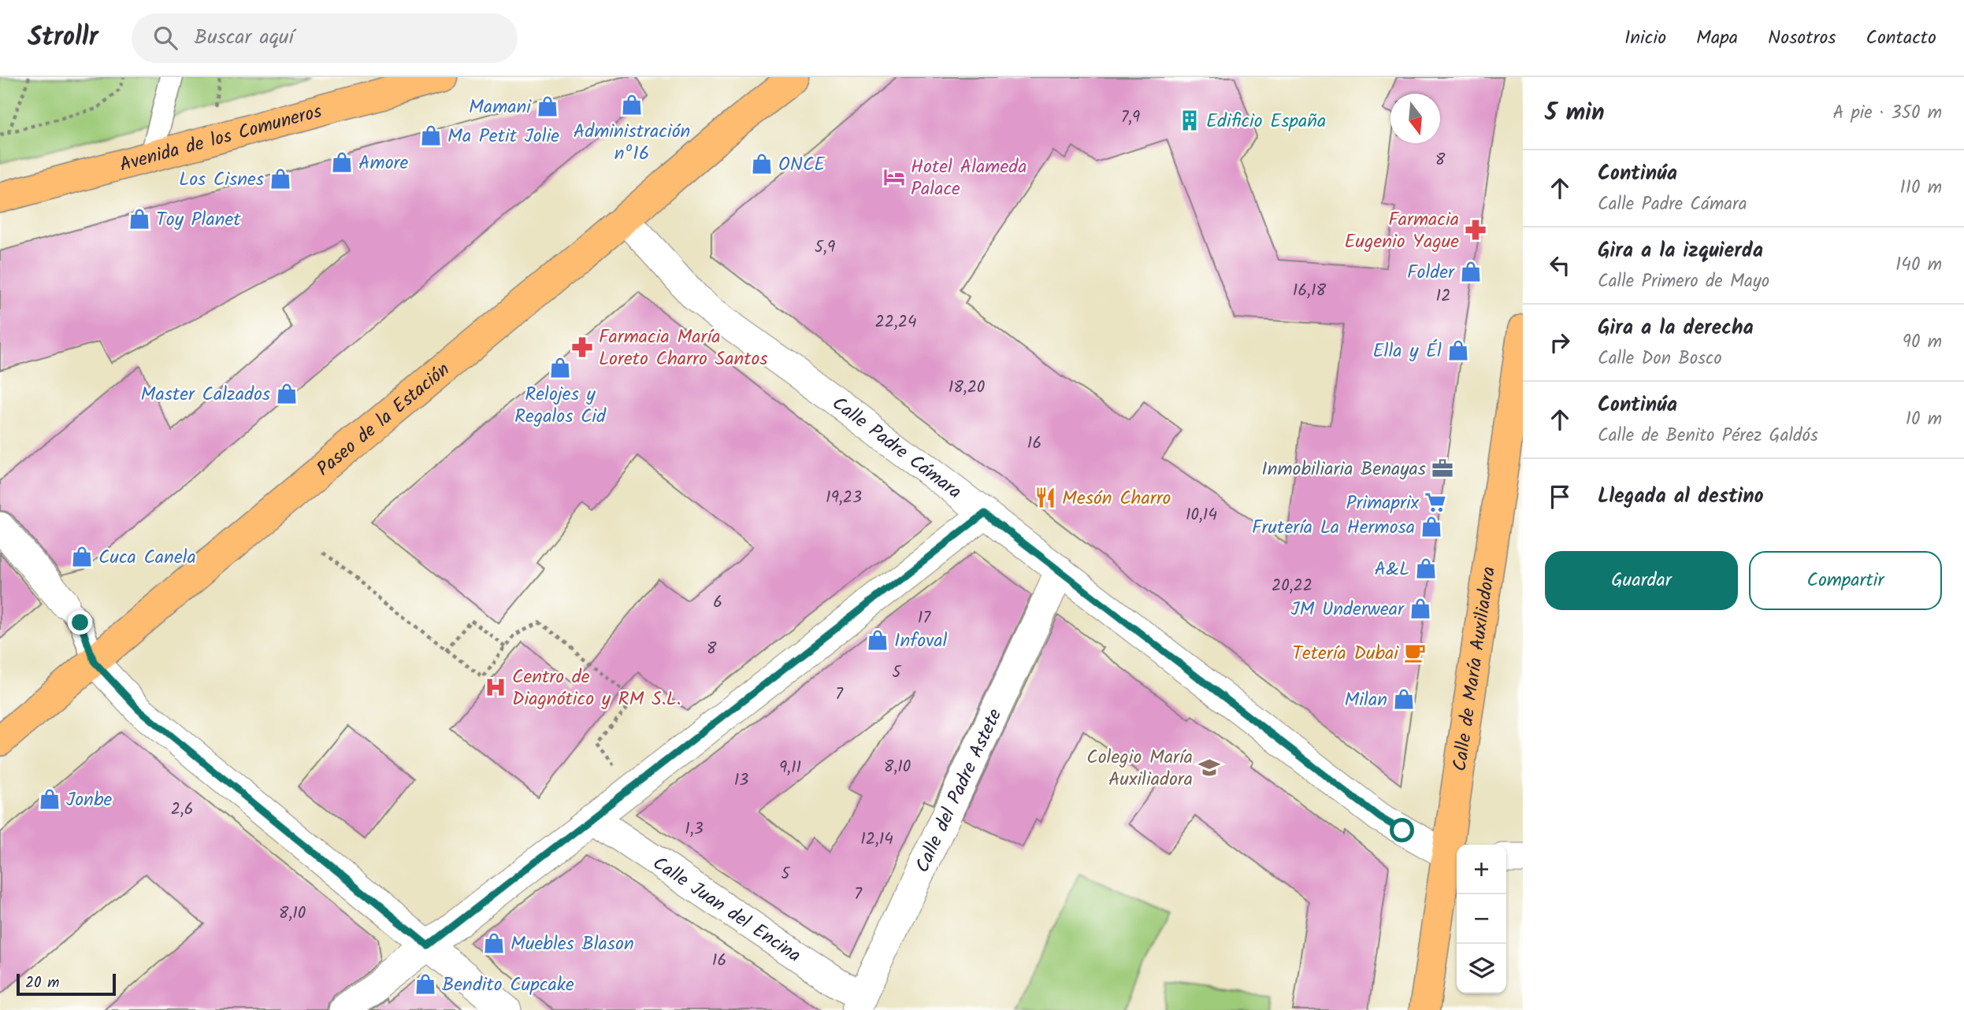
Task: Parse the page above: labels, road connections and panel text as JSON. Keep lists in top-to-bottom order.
{
  "streets": {
    "main road": ["Avenida de los Comuneros", "Paseo de la Estación", "Calle de María Auxiliadora"],
    "street": ["Calle Padre Cámara", "Calle del Padre Astete", "Calle Juan del Encina"]
  },
  "crossings": [
    ["Paseo de la Estación", "Calle Padre Cámara"],
    ["Calle Padre Cámara", "Calle de María Auxiliadora"],
    ["Calle Padre Cámara", "Calle del Padre Astete"],
    ["Calle del Padre Astete", "Calle Juan del Encina"]
  ],
  "places": {
    "shop": [
      "Administración nº16",
      "Mamani",
      "Ma Petit Jolie",
      "Amore",
      "ONCE",
      "Los Cisnes",
      "Toy Planet",
      "Folder",
      "Ella y Él",
      "Relojes y Regalos Cid",
      "Master Calzados",
      "Frutería La Hermosa",
      "Cuca Canela",
      "A&L",
      "JM Underwear",
      "Infoval",
      "Milan",
      "Jonbe",
      "Muebles Blason",
      "Bendito Cupcake"
    ],
    "building": ["Edificio España"],
    "hotel": ["Hotel Alameda Palace"],
    "pharmacy": ["Farmacia Eugenio Yague", "Farmacia María Loreto Charro Santos"],
    "office": ["Inmobiliaria Benayas"],
    "restaurant": ["Mesón Charro"],
    "supermarket": ["Primaprix"],
    "cafe": ["Tetería Dubai"],
    "hospital": ["Centro de Diagnótico y RM S.L."],
    "school or university": ["Colegio María Auxiliadora"]
  },
  "house_numbers": [
    "7,9",
    "8",
    "5,9",
    "16,18",
    "12",
    "22,24",
    "18,20",
    "16",
    "19,23",
    "10,14",
    "20,22",
    "6",
    "17",
    "8",
    "5",
    "7",
    "8,10",
    "9,11",
    "13",
    "2,6",
    "1,3",
    "12,14",
    "5",
    "7",
    "8,10",
    "16"
  ],
  "scale_bar": "20 m",
  "north": "bottom",
  "page": {
    "header": "Strollr",
    "search": "Buscar aquí",
    "nav": [
      "Inicio",
      "Mapa",
      "Nosotros",
      "Contacto"
    ],
    "heading": ["5 min", "A pie · 350 m"],
    "list": [
      ["Continúa", "Calle Padre Cámara", "110 m"],
      ["Gira a la izquierda", "Calle Primero de Mayo", "140 m"],
      ["Gira a la derecha", "Calle Don Bosco", "90 m"],
      ["Continúa", "Calle de Benito Pérez Galdós", "10 m"],
      "Llegada al destino"
    ],
    "buttons": ["Guardar", "Compartir"],
    "map_buttons": ["+", "−"],
    "scale": "20 m"
  }
}
